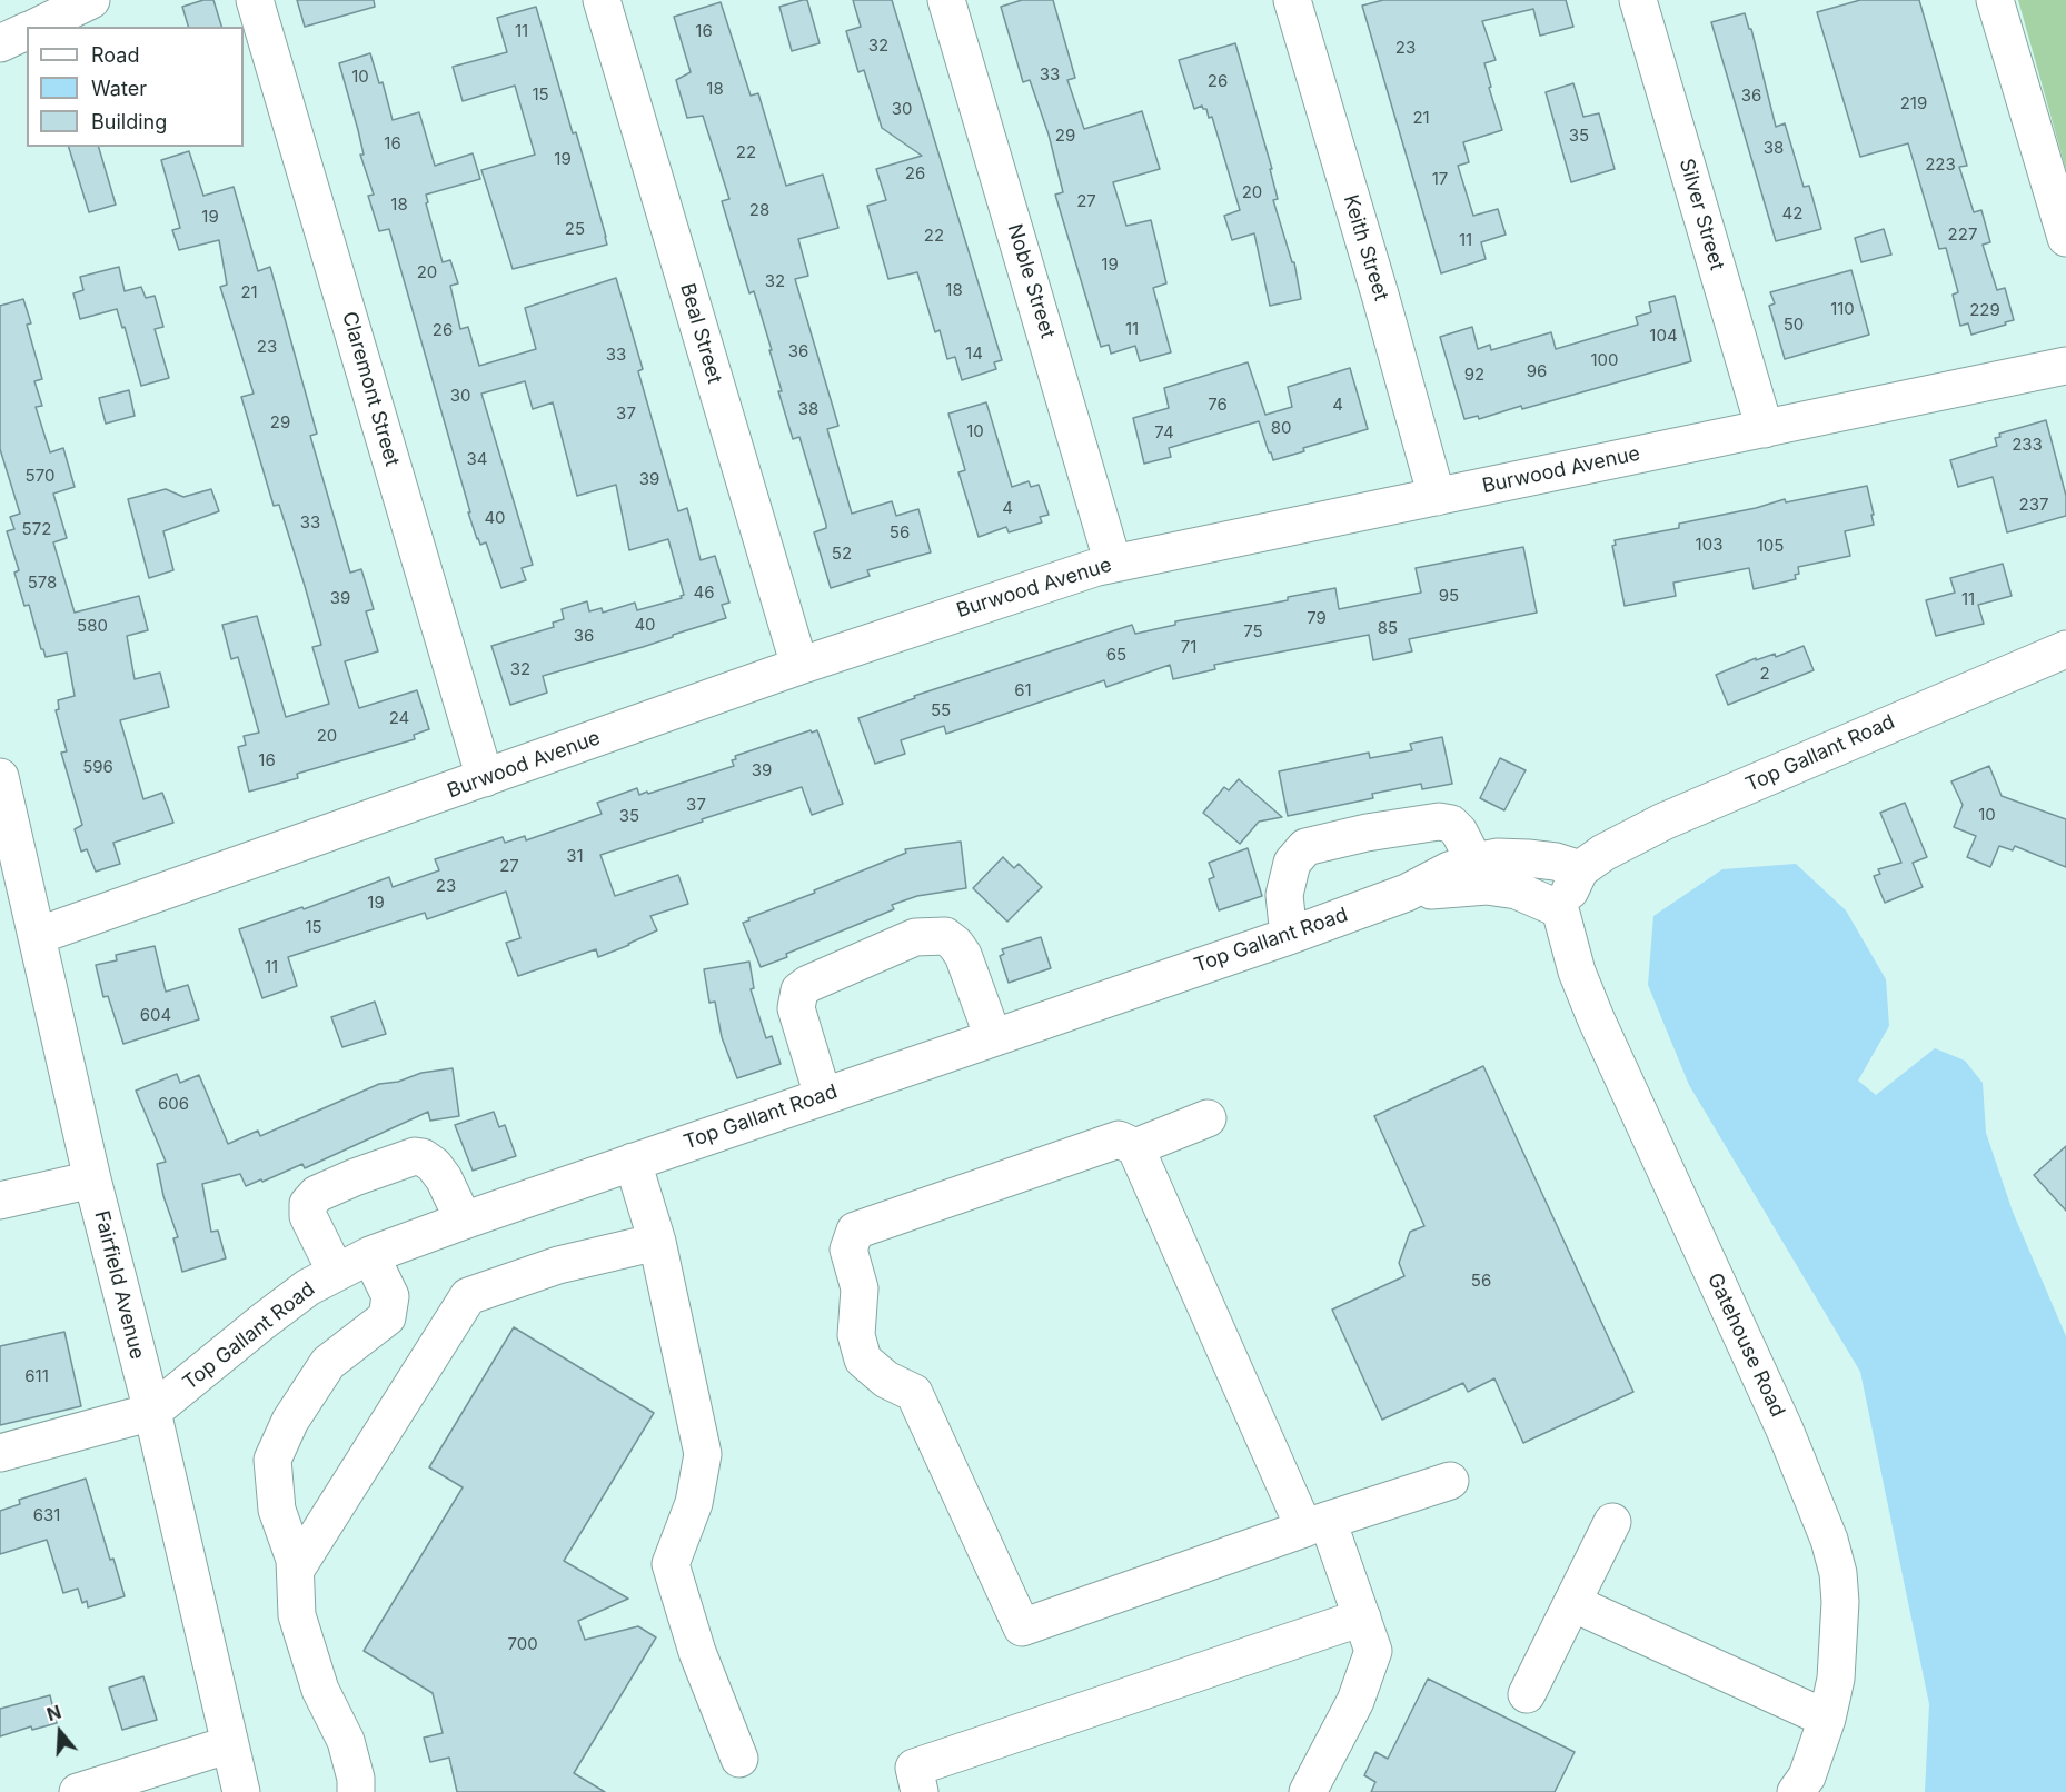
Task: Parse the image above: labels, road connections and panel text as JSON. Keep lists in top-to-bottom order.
{
  "streets": {
    "street": [
      "Silver Street",
      "Keith Street",
      "Noble Street",
      "Beal Street",
      "Claremont Street",
      "Burwood Avenue",
      "Top Gallant Road",
      "Fairfield Avenue",
      "Gatehouse Road"
    ]
  },
  "crossings": [
    ["Silver Street", "Burwood Avenue"],
    ["Keith Street", "Burwood Avenue"],
    ["Noble Street", "Burwood Avenue"],
    ["Beal Street", "Burwood Avenue"],
    ["Claremont Street", "Burwood Avenue"],
    ["Burwood Avenue", "Fairfield Avenue"],
    ["Top Gallant Road", "Fairfield Avenue"],
    ["Top Gallant Road", "Gatehouse Road"]
  ],
  "house_numbers": [
    "11",
    "16",
    "32",
    "23",
    "33",
    "10",
    "26",
    "18",
    "15",
    "36",
    "219",
    "30",
    "21",
    "29",
    "35",
    "16",
    "38",
    "22",
    "19",
    "223",
    "26",
    "17",
    "20",
    "27",
    "18",
    "28",
    "42",
    "19",
    "25",
    "227",
    "22",
    "11",
    "19",
    "20",
    "32",
    "18",
    "21",
    "110",
    "229",
    "50",
    "11",
    "26",
    "104",
    "23",
    "36",
    "14",
    "33",
    "100",
    "96",
    "92",
    "30",
    "76",
    "4",
    "38",
    "37",
    "29",
    "80",
    "10",
    "74",
    "233",
    "34",
    "570",
    "39",
    "237",
    "4",
    "40",
    "33",
    "572",
    "56",
    "103",
    "105",
    "52",
    "578",
    "46",
    "95",
    "39",
    "11",
    "79",
    "40",
    "580",
    "85",
    "75",
    "36",
    "71",
    "65",
    "32",
    "2",
    "61",
    "55",
    "24",
    "20",
    "16",
    "596",
    "39",
    "37",
    "10",
    "35",
    "31",
    "27",
    "23",
    "19",
    "15",
    "11",
    "604",
    "606",
    "56",
    "611",
    "631",
    "700"
  ],
  "legend": ["Road", "Water", "Building"],
  "north": "top"
}
